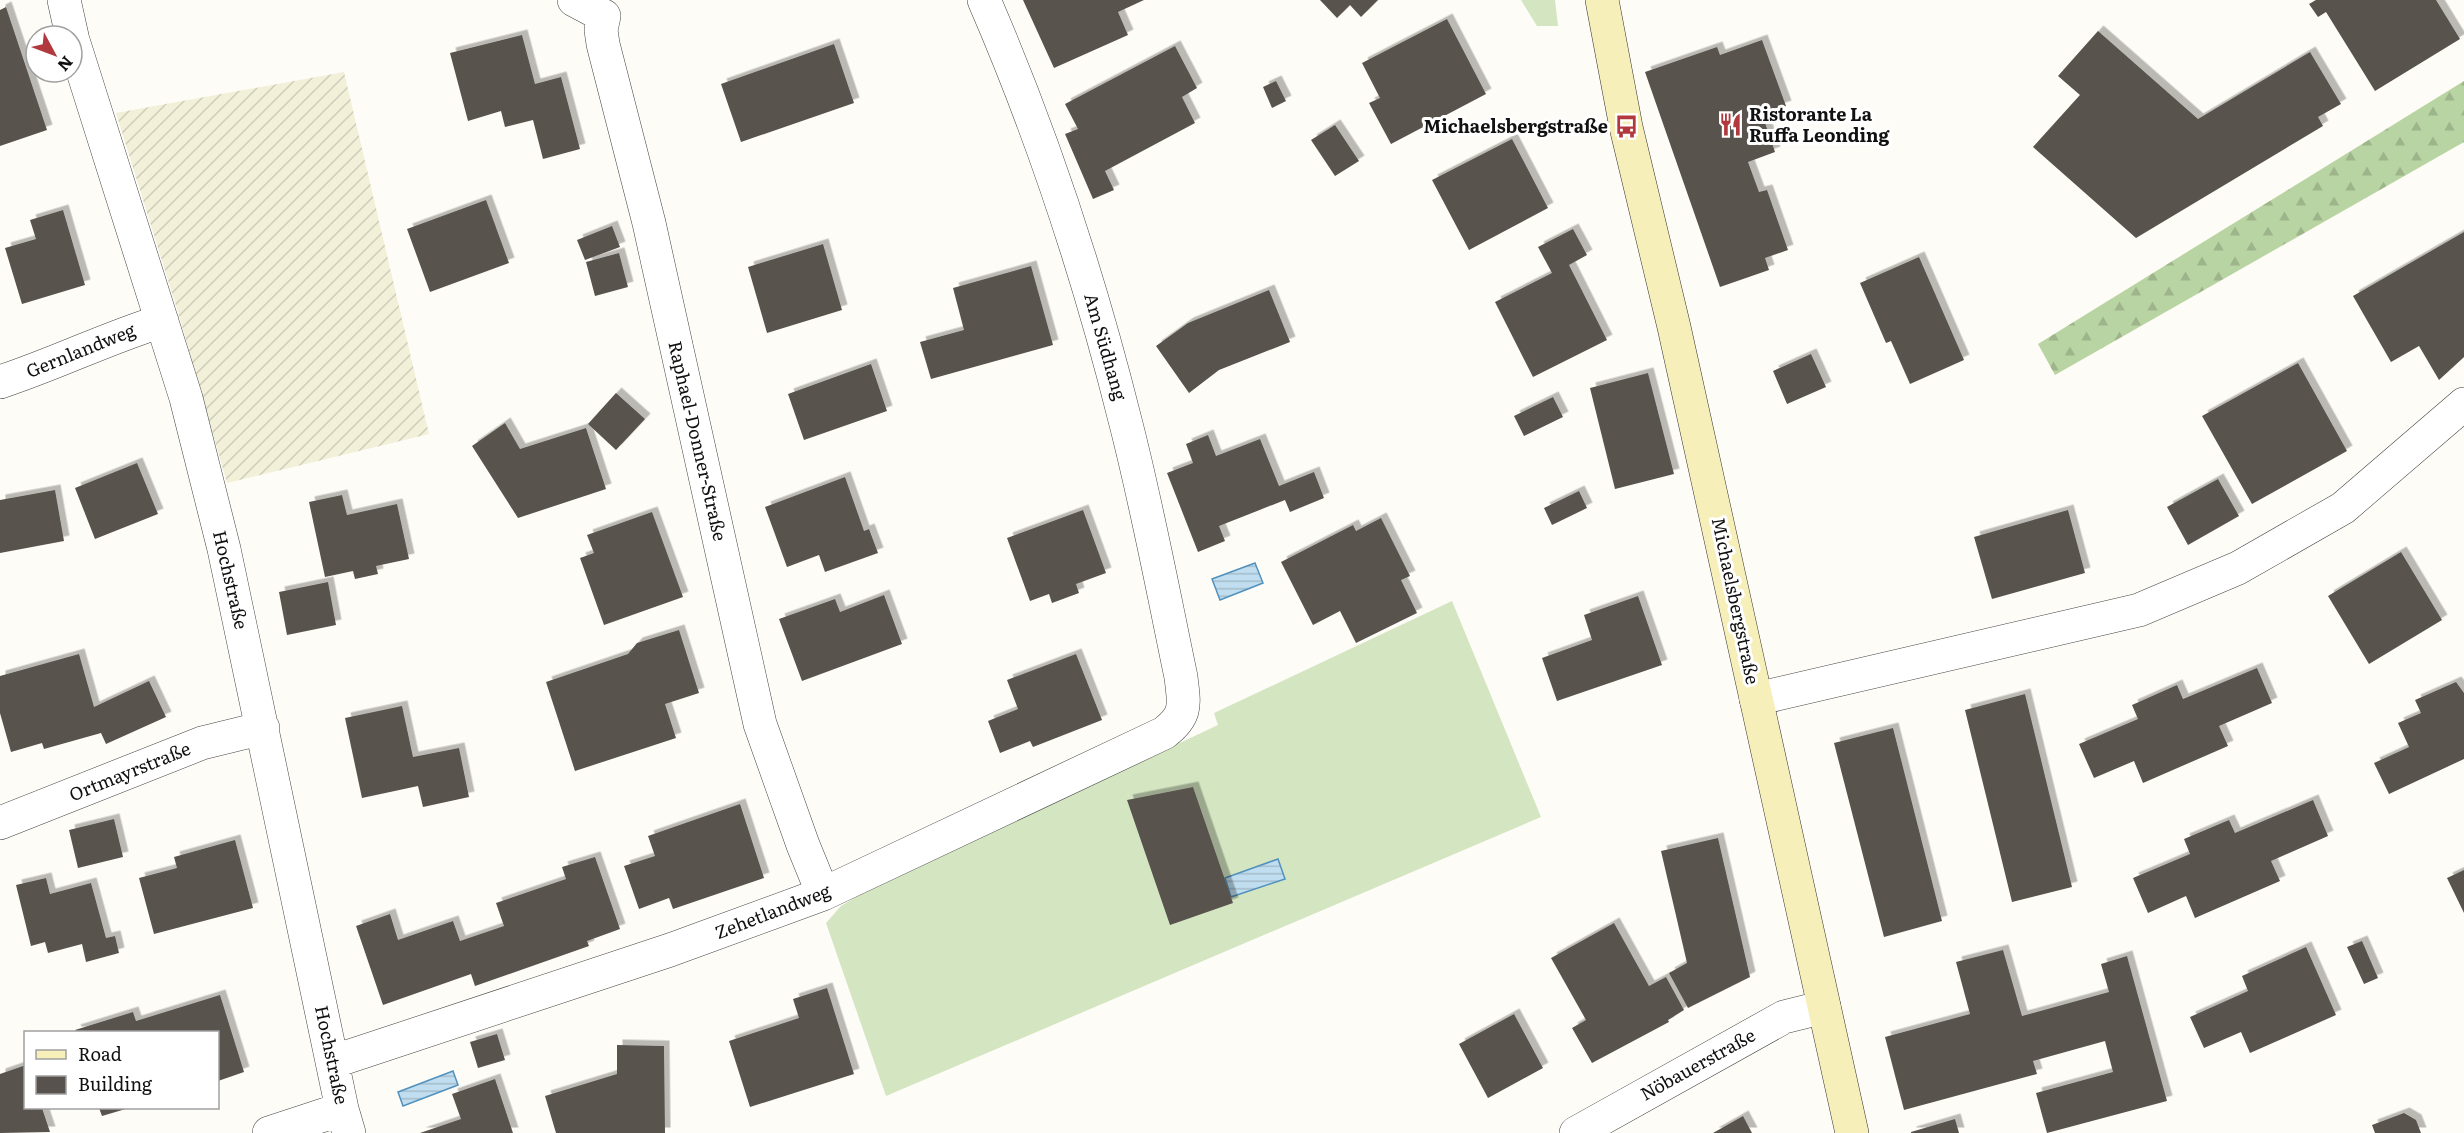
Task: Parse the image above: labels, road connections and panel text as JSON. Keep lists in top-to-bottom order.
{
  "streets": {
    "street": [
      "Am Südhang",
      "Gernlandweg",
      "Raphael-Donner-Straße",
      "Hochstraße",
      "Michaelsbergstraße",
      "Ortmayrstraße",
      "Zehetlandweg",
      "Nöbauerstraße"
    ]
  },
  "crossings": [
    ["Am Südhang", "Zehetlandweg"],
    ["Gernlandweg", "Hochstraße"],
    ["Raphael-Donner-Straße", "Zehetlandweg"],
    ["Hochstraße", "Ortmayrstraße"],
    ["Hochstraße", "Zehetlandweg"],
    ["Michaelsbergstraße", "Nöbauerstraße"]
  ],
  "places": {
    "restaurant": ["Ristorante La Ruffa Leonding"],
    "bus stop": ["Michaelsbergstraße"]
  },
  "legend": ["Road", "Building"],
  "north": "bottom right"
}
